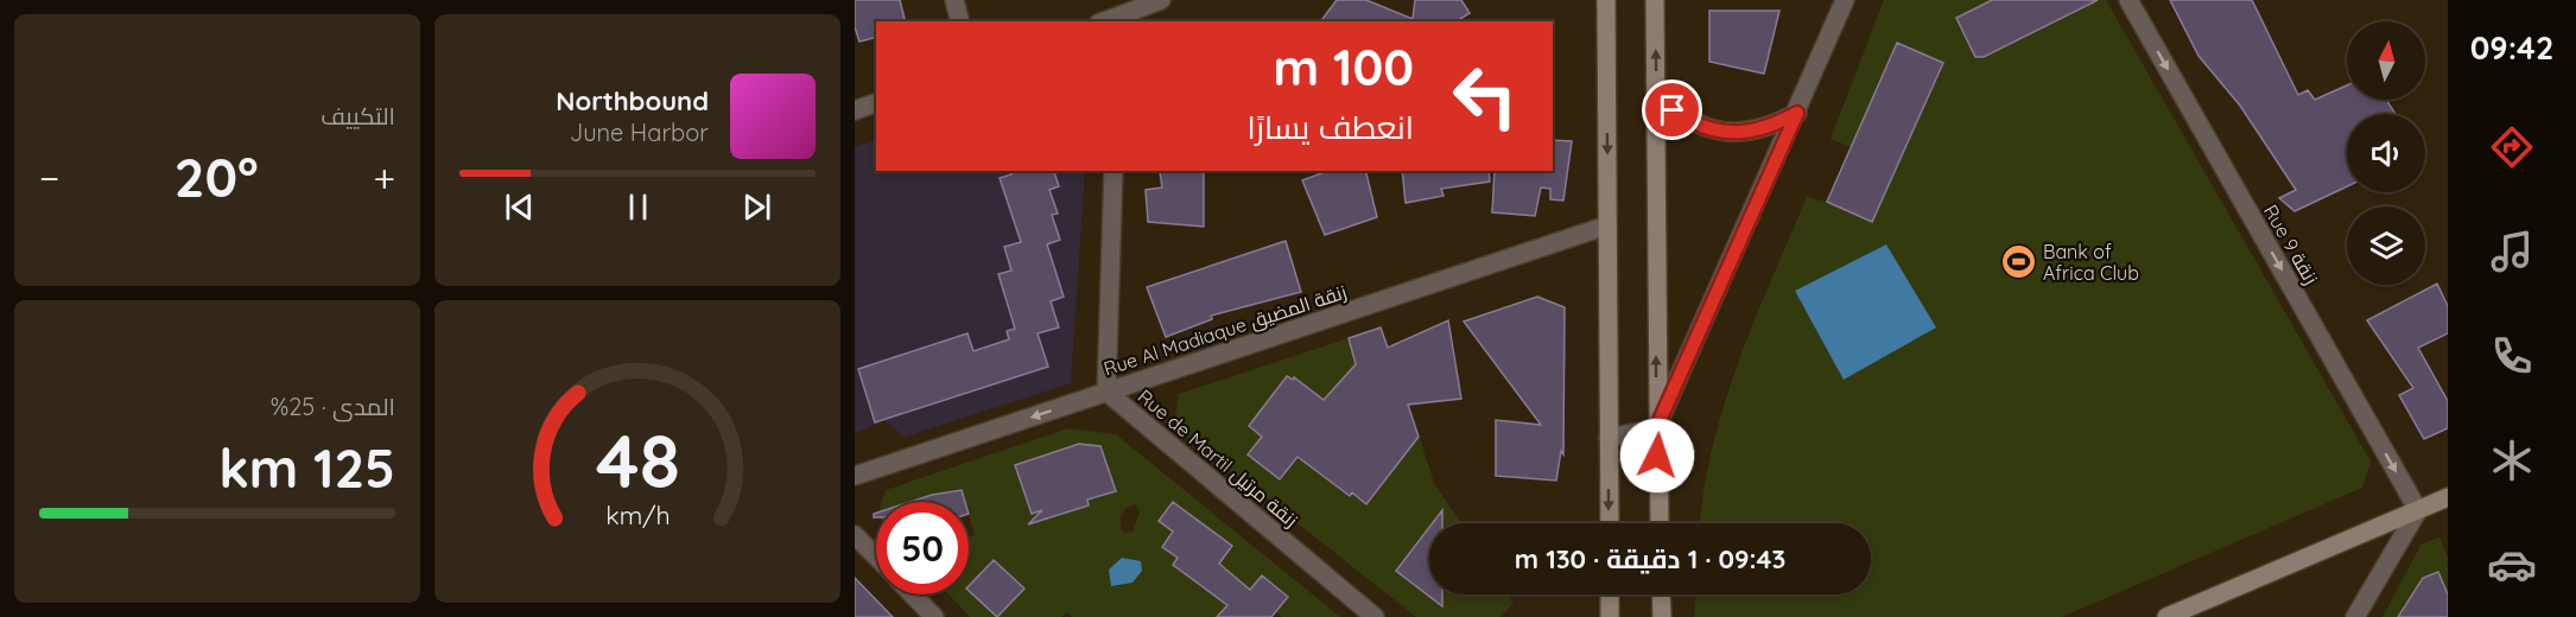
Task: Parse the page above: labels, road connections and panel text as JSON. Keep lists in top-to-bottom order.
{
  "streets": {
    "street": ["Rue 9 زنقة", "Rue Al Madiaque زنقة المضيق", "Rue de Martil زنقة مرتيل"]
  },
  "crossings": [
    ["Rue Al Madiaque زنقة المضيق", "Rue de Martil زنقة مرتيل"]
  ],
  "one_way": ["Rue 9 زنقة"],
  "places": {
    "sports": ["Bank of Africa Club"]
  },
  "north": "top",
  "page": {
    "tabs": "09:42",
    "tile": [
      "التكييف",
      ["المدى · 25%", "125 km"]
    ],
    "turn": ["100 m", "انعطف يسارًا"],
    "song": ["Northbound", "June Harbor"],
    "heat": ["−", "20°", "+"],
    "limit": "50",
    "trip": "09:43 · 1 دقيقة · 130 m",
    "gauge": ["48", "km/h"]
  }
}
